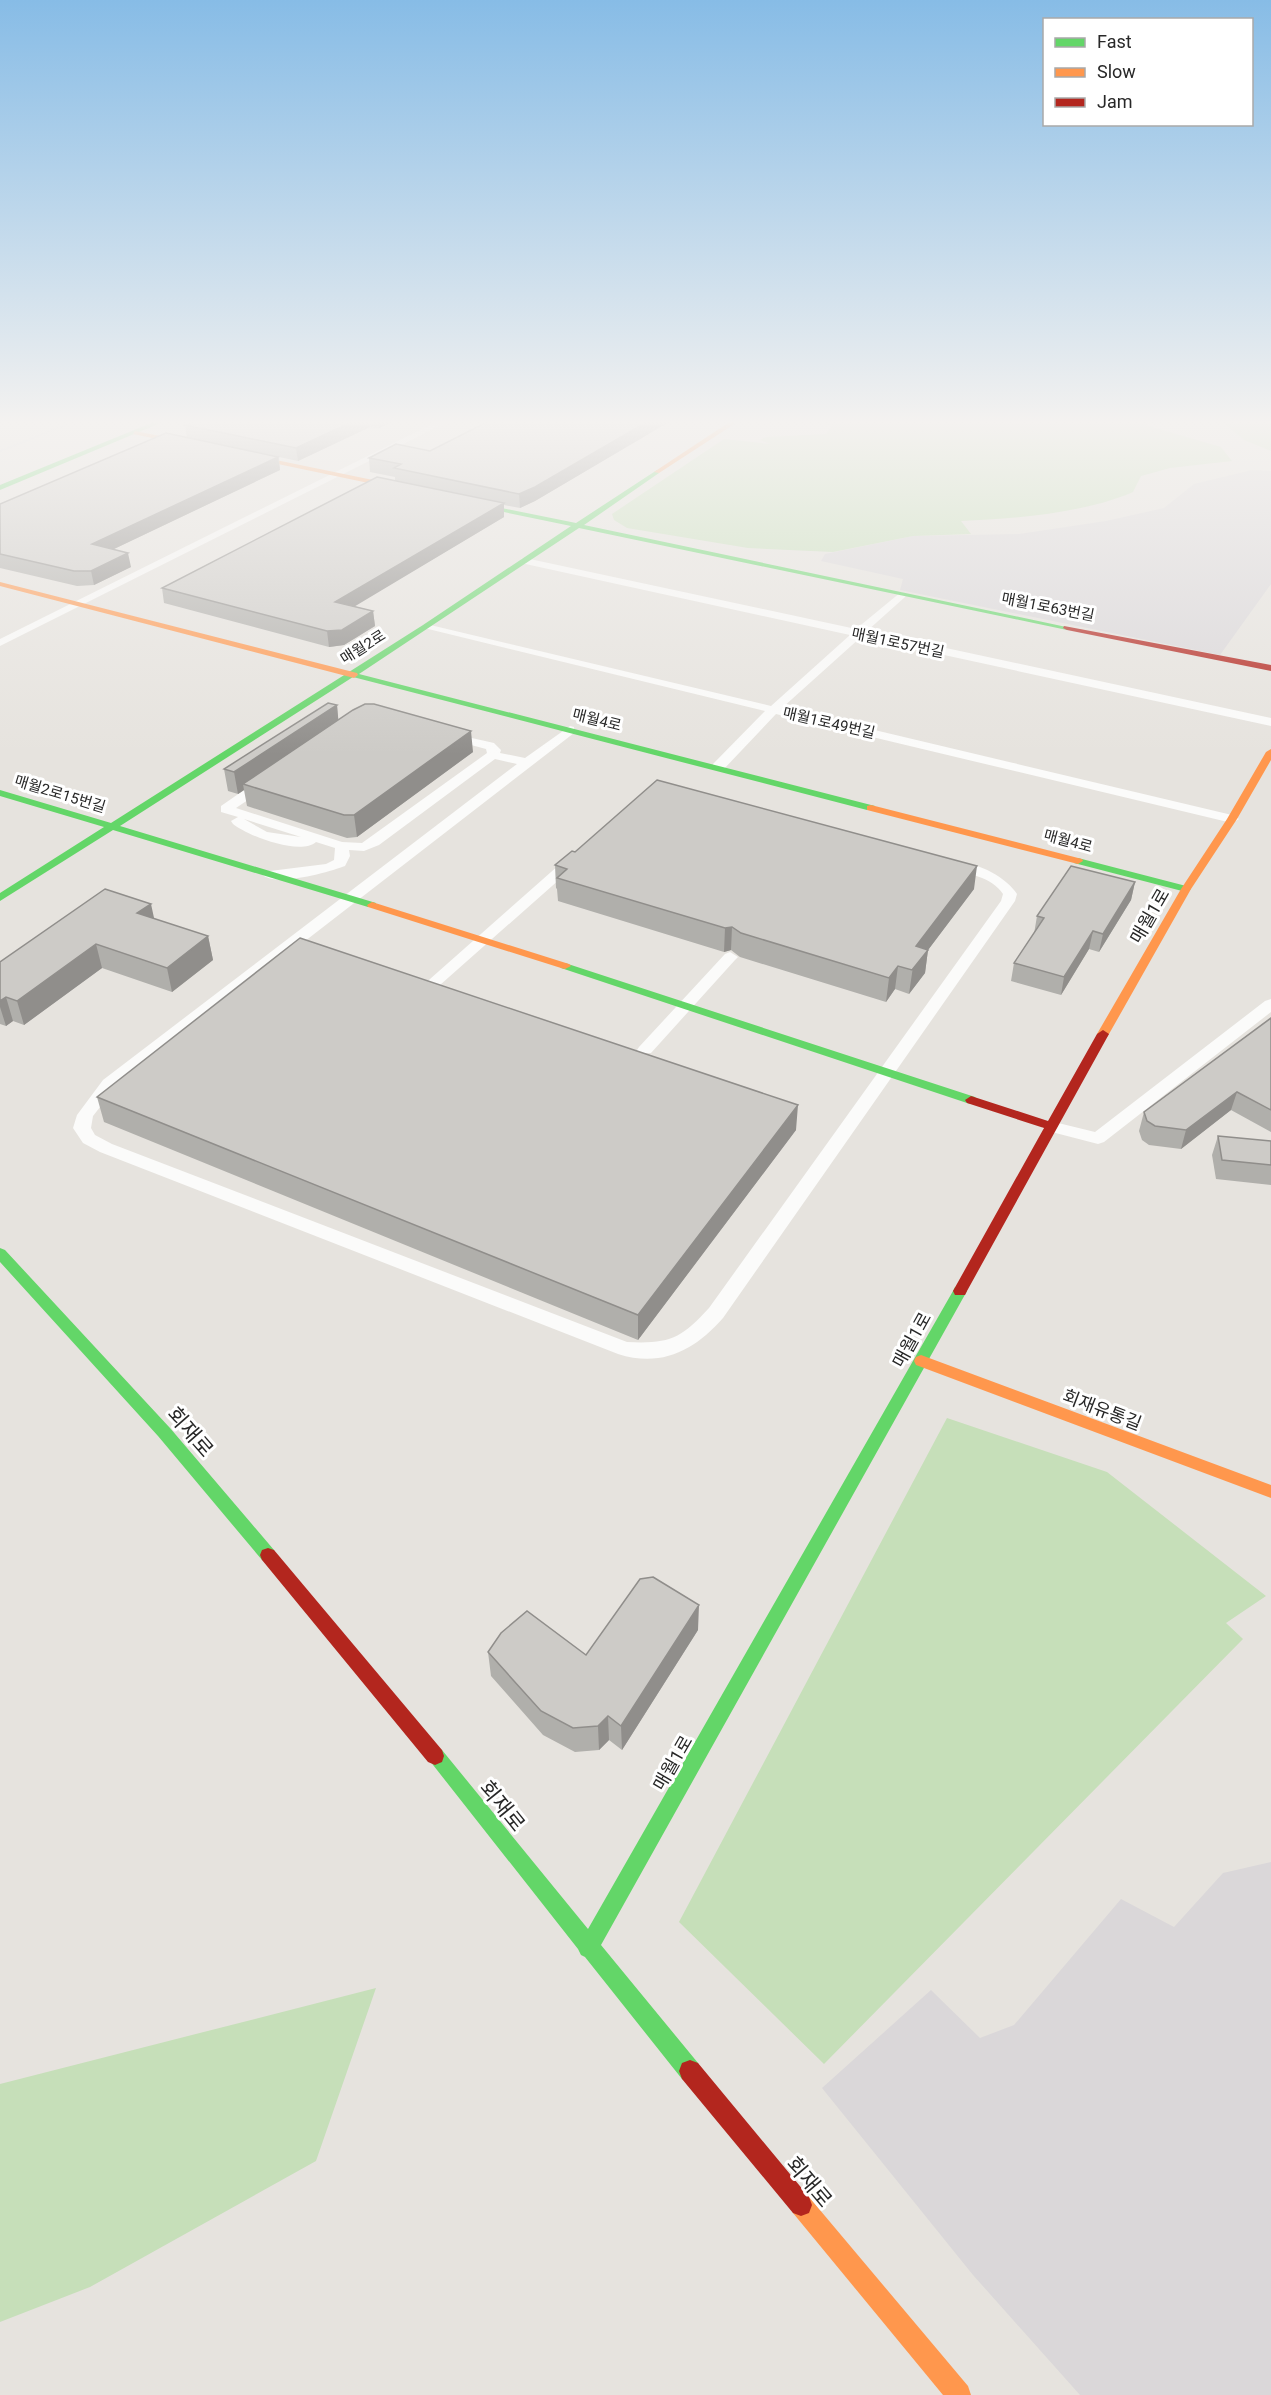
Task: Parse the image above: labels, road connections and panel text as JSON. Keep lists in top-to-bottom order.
{
  "streets": {
    "street": [
      "매월1로63번길",
      "매월1로57번길",
      "매월2로",
      "매월4로",
      "매월1로49번길",
      "매월2로15번길",
      "매월1로",
      "회재유통길",
      "회재로"
    ]
  },
  "crossings": [
    ["매월1로57번길", "매월2로"],
    ["매월2로", "매월4로"],
    ["매월2로", "매월1로49번길"],
    ["매월2로", "매월2로15번길"],
    ["매월4로", "매월1로"],
    ["매월1로49번길", "매월1로"],
    ["매월2로15번길", "매월1로"],
    ["매월1로", "회재유통길"],
    ["매월1로", "회재로"]
  ],
  "legend": ["Fast", "Slow", "Jam"]
}
